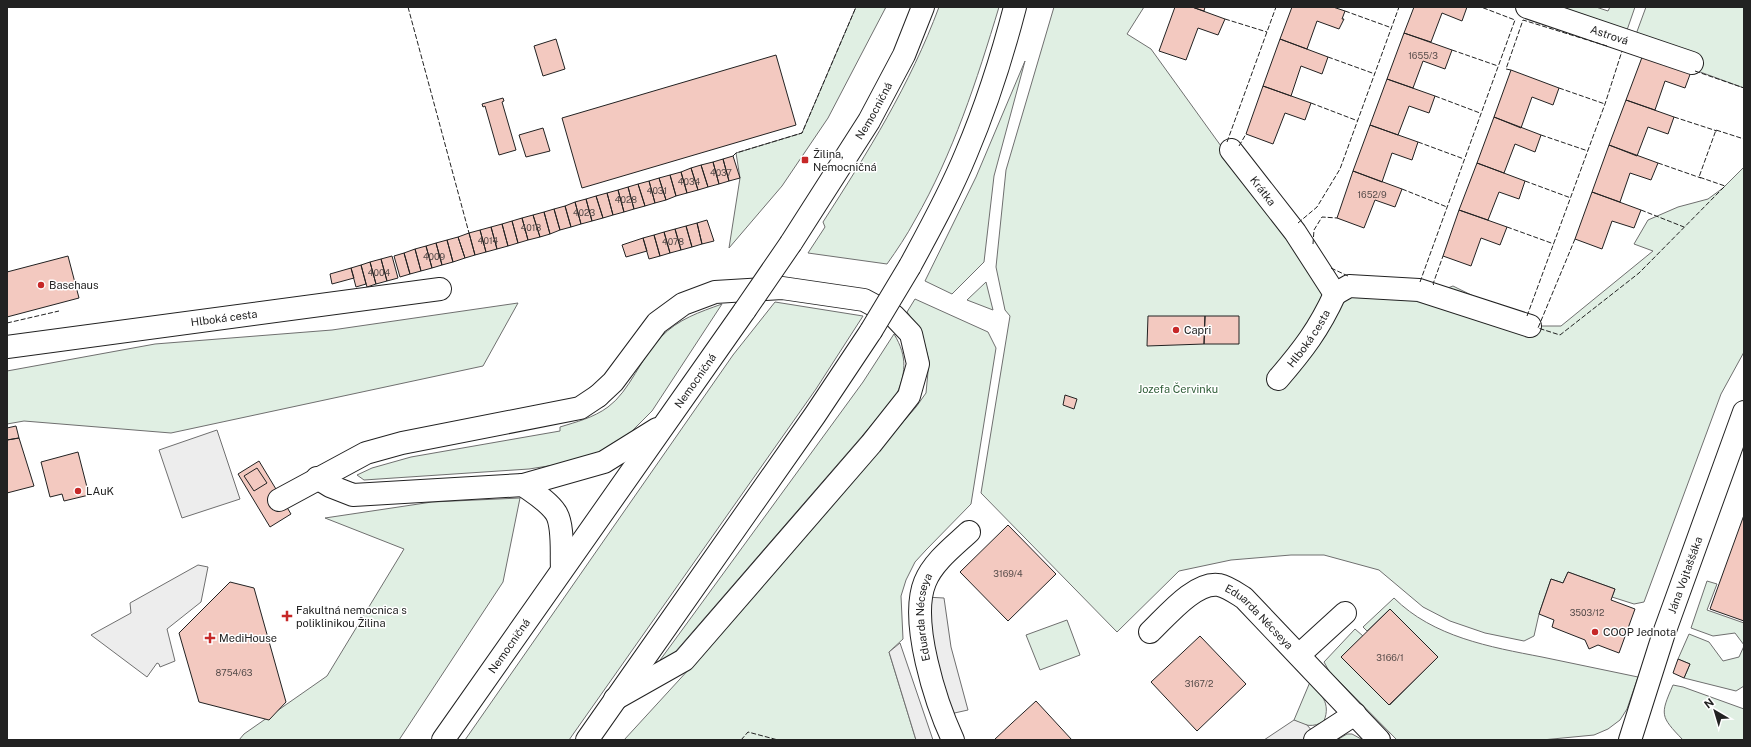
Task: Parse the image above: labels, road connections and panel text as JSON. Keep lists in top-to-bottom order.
{
  "streets": {
    "main road": [
      "Astrová",
      "Nemocničná",
      "Krátka",
      "Hlboká cesta",
      "Jána Vojtaššáka",
      "Eduarda Nécseya"
    ]
  },
  "crossings": [
    ["Krátka", "Hlboká cesta"]
  ],
  "parks": ["Jozefa Červinku"],
  "places": {
    "transit": ["Žilina, Nemocničná"],
    "other": [
      "Basehaus",
      "Capri",
      "LAuK",
      "COOP Jednota"
    ],
    "health": ["Fakultná nemocnica s poliklinikou Žilina", "MediHouse"]
  },
  "house_numbers": [
    "1655/3",
    "4037",
    "4034",
    "4031",
    "1652/9",
    "4028",
    "4023",
    "4018",
    "4014",
    "4078",
    "4009",
    "4004",
    "3169/4",
    "3503/12",
    "3166/1",
    "8754/63",
    "3167/2"
  ],
  "north": "top left"
}
